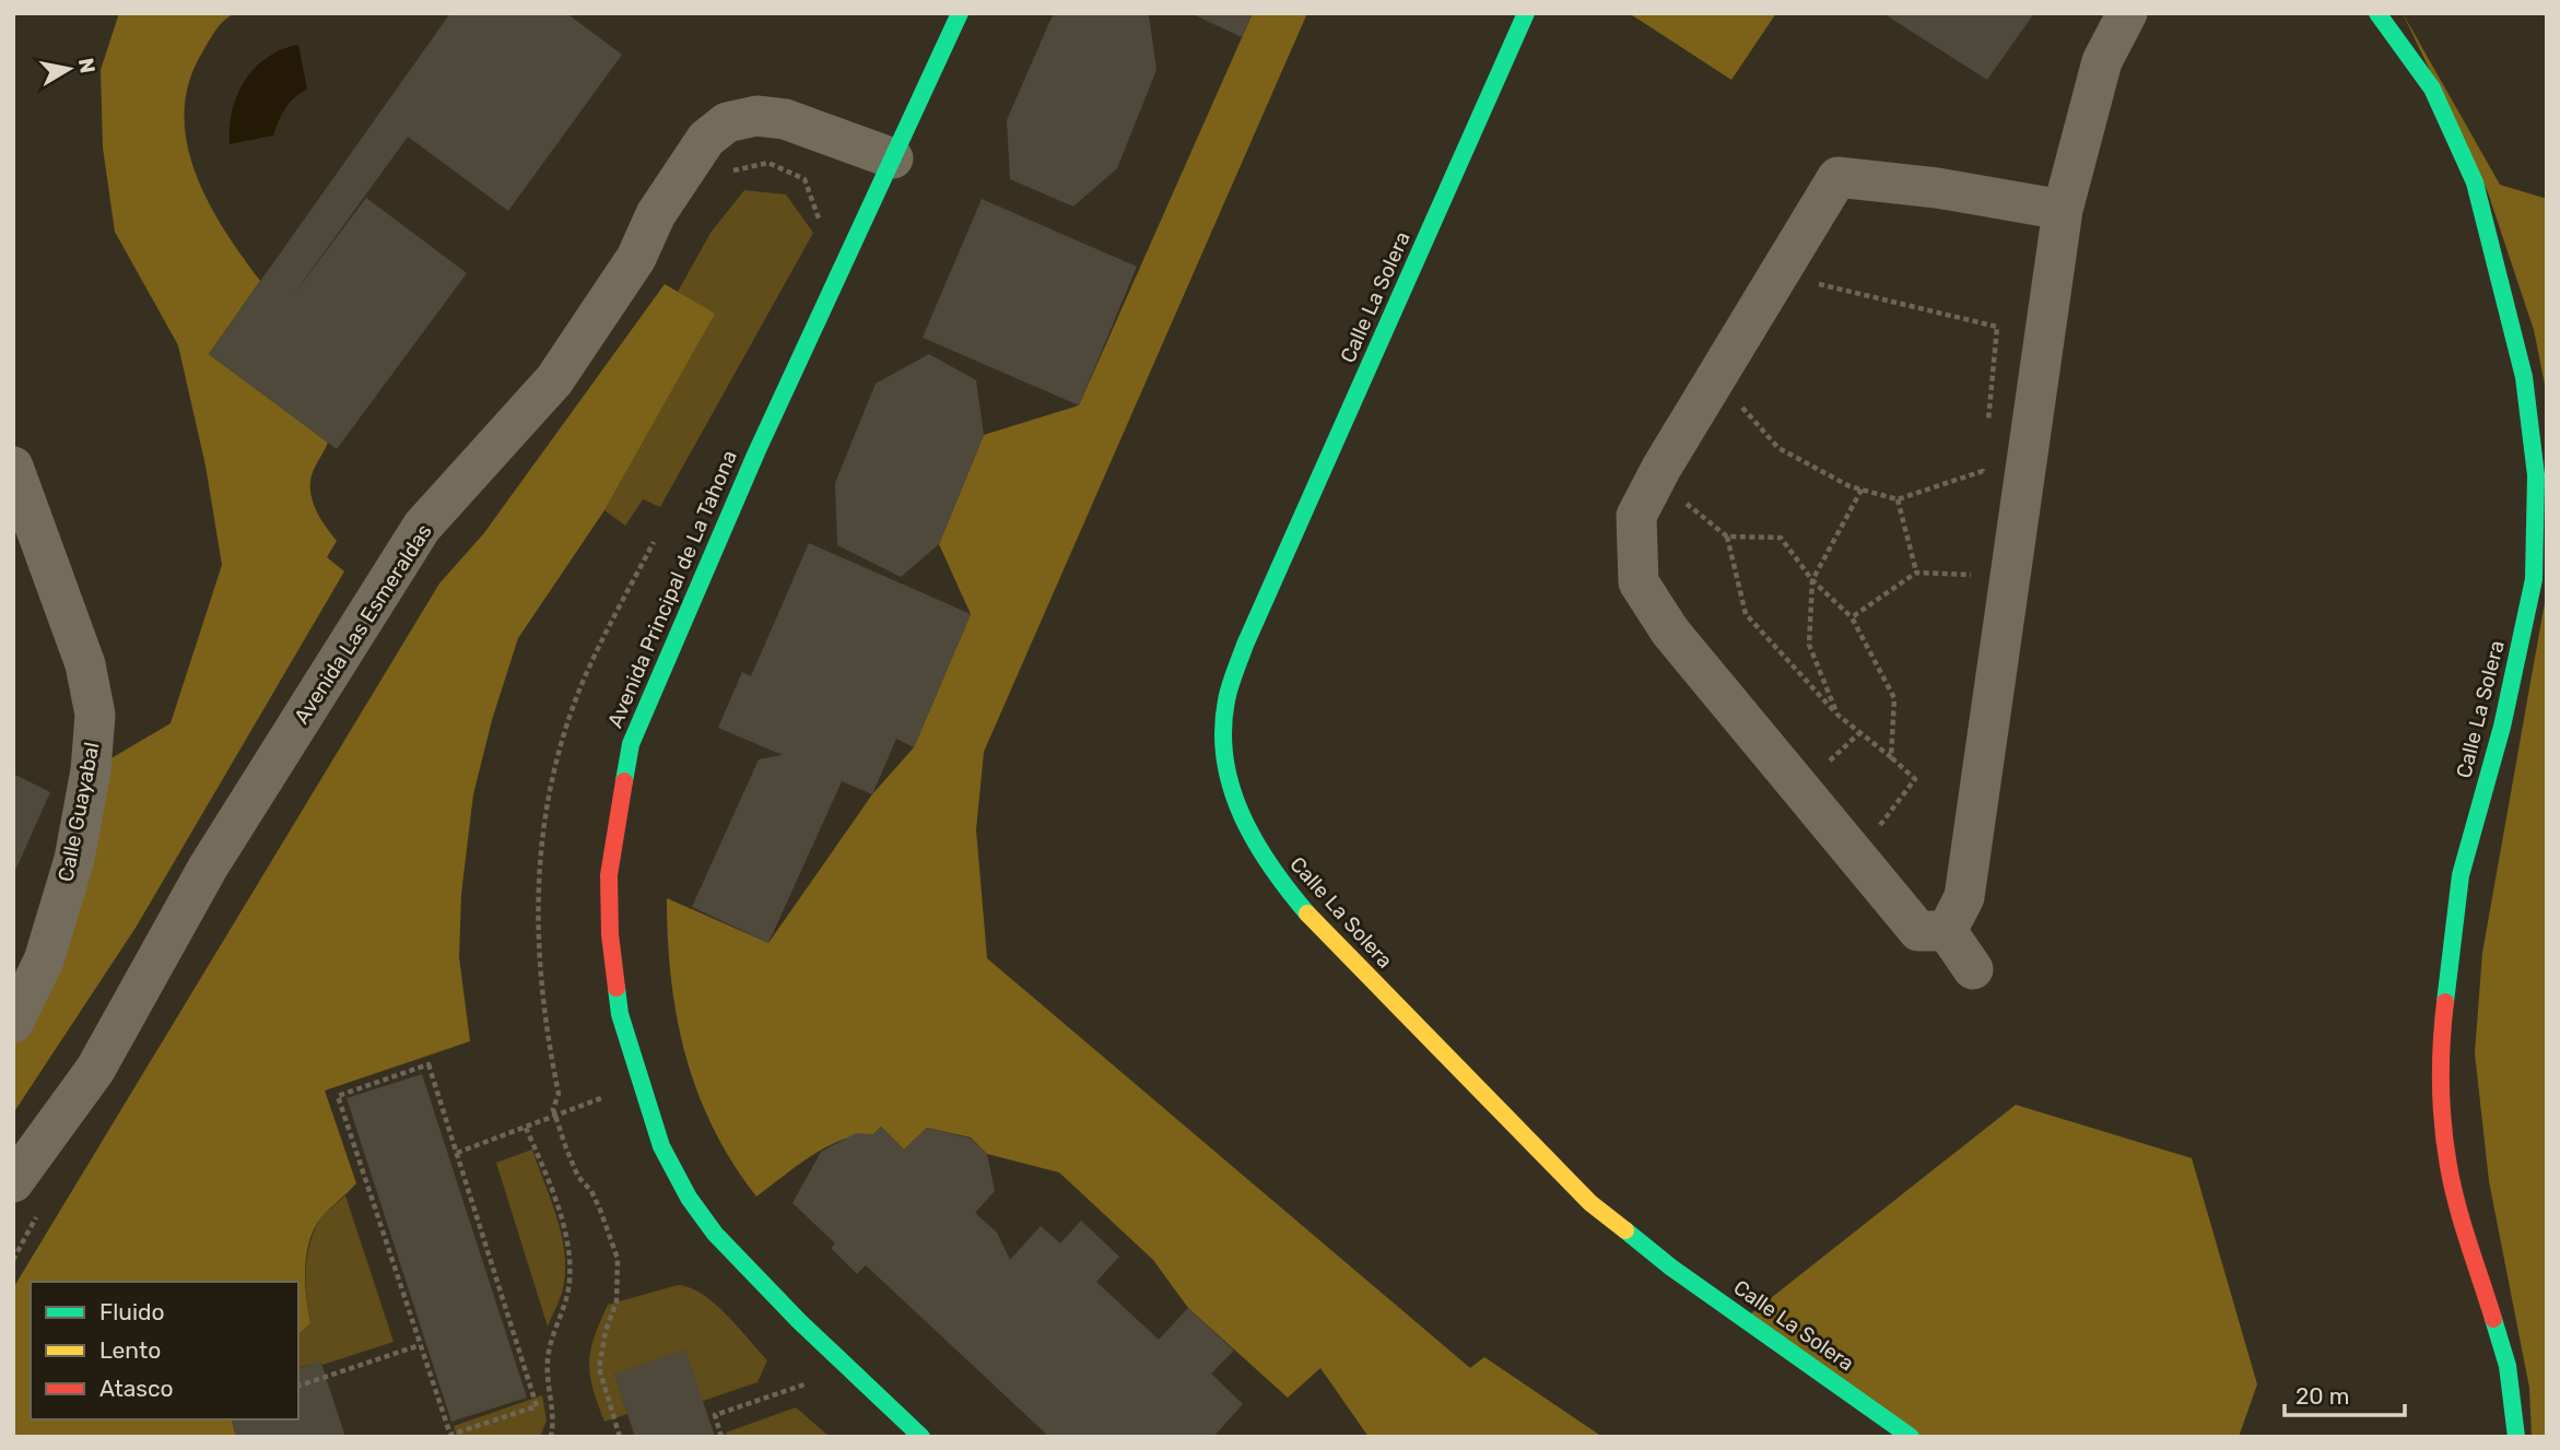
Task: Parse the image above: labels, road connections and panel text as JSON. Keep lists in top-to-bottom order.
{
  "streets": {
    "street": [
      "Calle La Solera",
      "Avenida Principal de La Tahona",
      "Avenida Las Esmeraldas",
      "Calle Guayabal"
    ]
  },
  "crossings": [
    ["Avenida Principal de La Tahona", "Avenida Las Esmeraldas"]
  ],
  "legend": ["Fluido", "Lento", "Atasco"],
  "scale_bar": "20 m",
  "north": "right"
}
